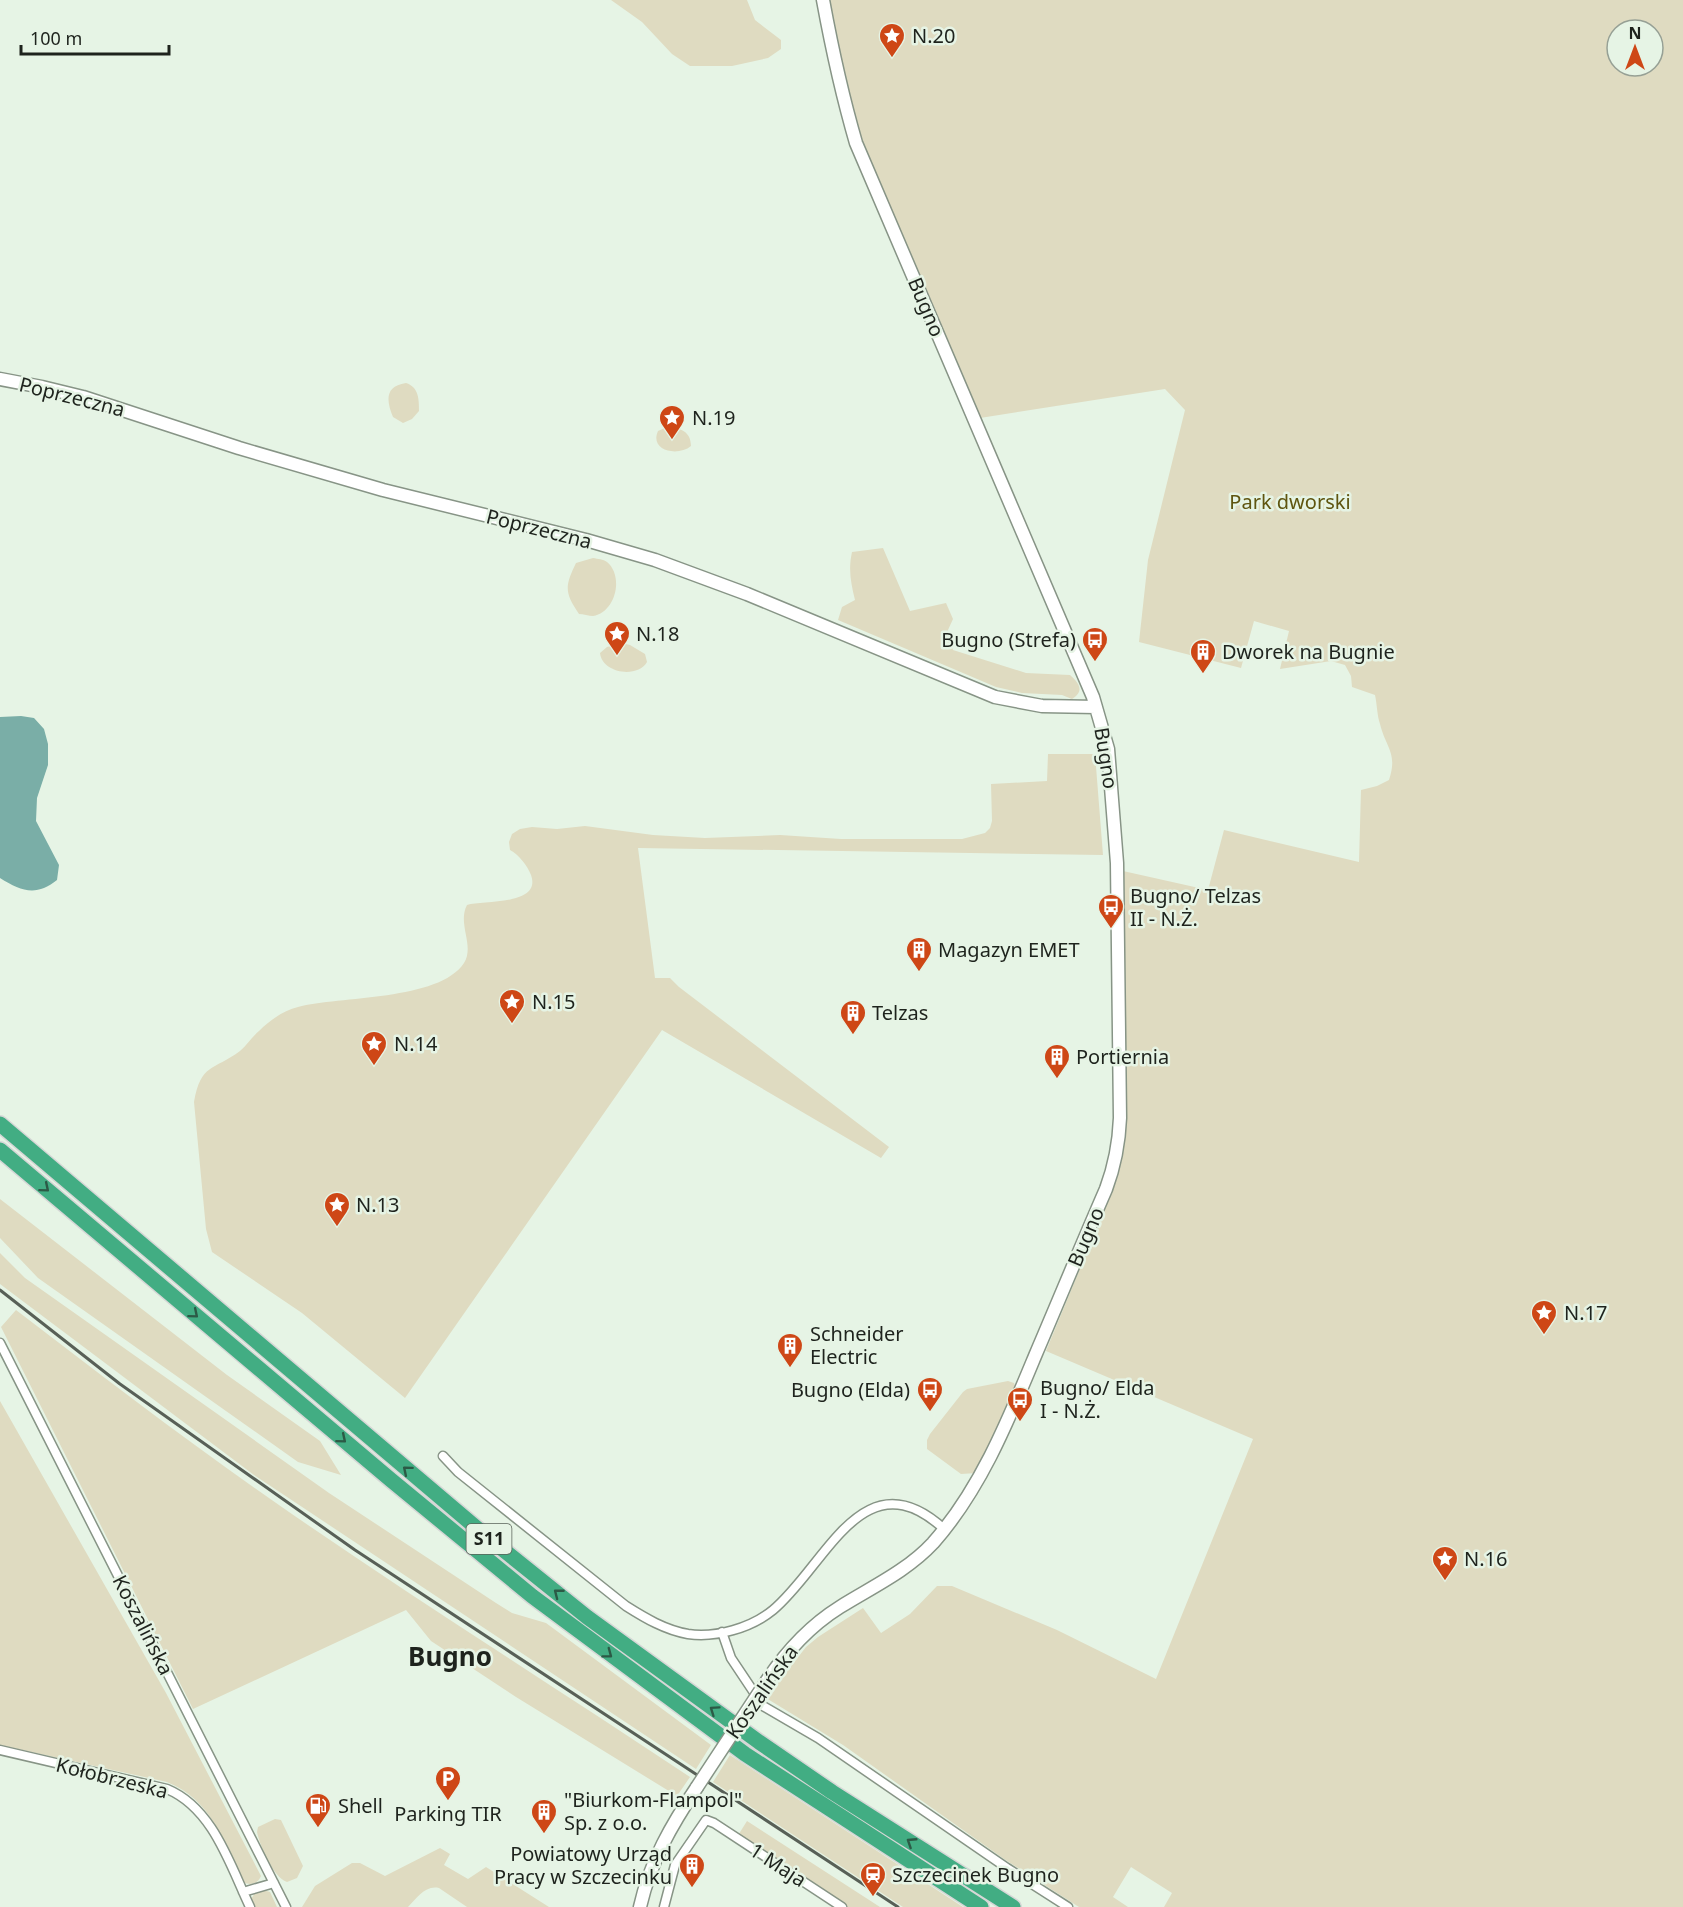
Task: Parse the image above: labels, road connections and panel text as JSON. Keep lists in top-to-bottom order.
{
  "streets": {
    "highway": ["S11"],
    "street": [
      "Bugno",
      "Poprzeczna",
      "Koszalińska",
      "Kołobrzeska",
      "1 Maja"
    ]
  },
  "crossings": [
    ["Bugno", "Poprzeczna"],
    ["Bugno", "Koszalińska"]
  ],
  "districts": ["Bugno"],
  "parks": ["Park dworski"],
  "places": {
    "place": [
      "N.20",
      "N.19",
      "N.18",
      "N.15",
      "N.14",
      "N.13",
      "N.17",
      "N.16"
    ],
    "bus stop": [
      "Bugno (Strefa)",
      "Bugno/ Telzas II - N.Ż.",
      "Bugno (Elda)",
      "Bugno/ Elda I - N.Ż."
    ],
    "building": [
      "Dworek na Bugnie",
      "Magazyn EMET",
      "Telzas",
      "Portiernia",
      "Schneider Electric",
      "\"Biurkom-Flampol\" Sp. z o.o.",
      "Powiatowy Urząd Pracy w Szczecinku"
    ],
    "parking": ["Parking TIR"],
    "fuel station": ["Shell"],
    "station": ["Szczecinek Bugno"]
  },
  "scale_bar": "100 m",
  "north": "top"
}
